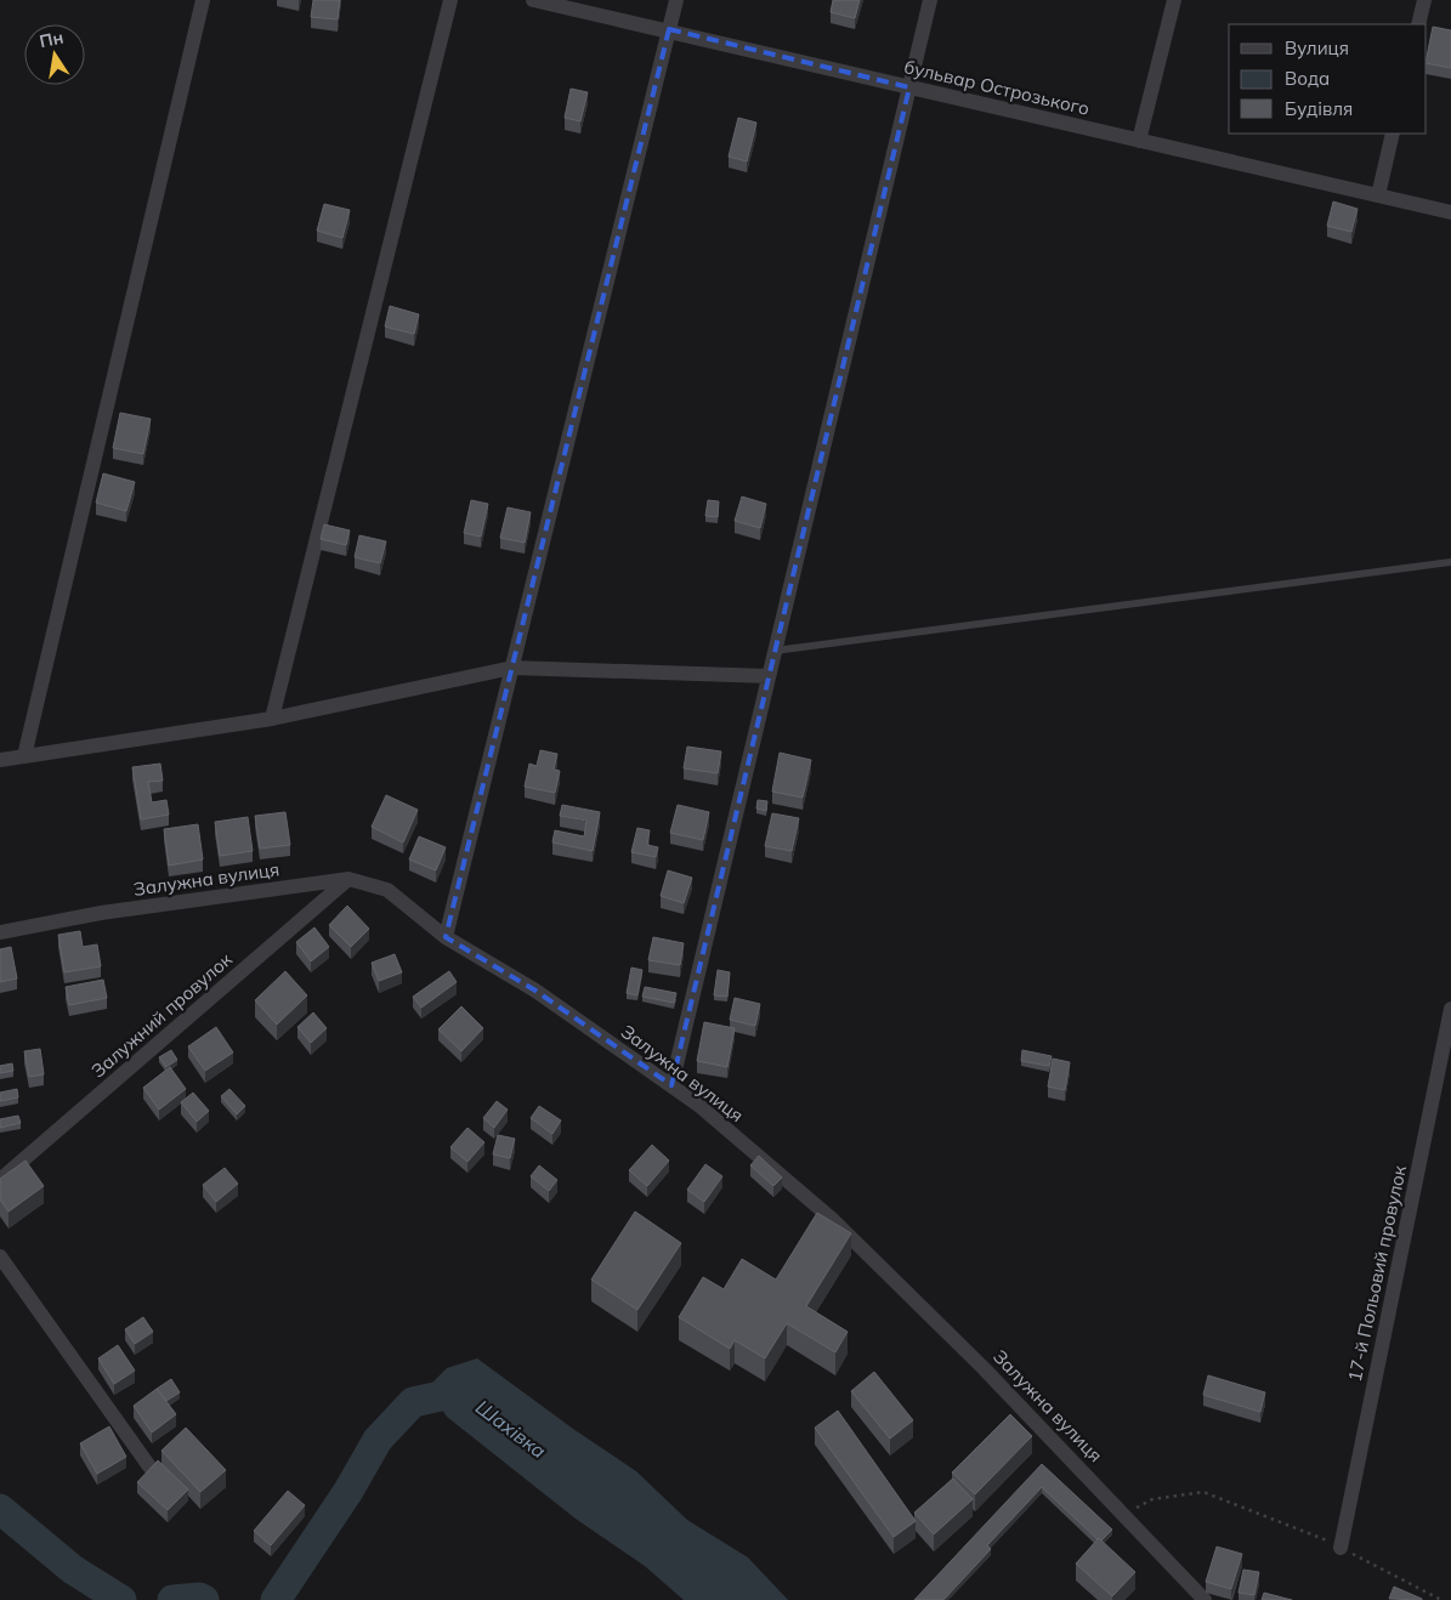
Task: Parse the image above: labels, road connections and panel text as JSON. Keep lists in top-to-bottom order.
{
  "streets": {
    "street": [
      "бульвар Острозького",
      "Залужна вулиця",
      "Залужний провулок",
      "17-й Польовий провулок"
    ]
  },
  "crossings": [
    ["Залужна вулиця", "Залужний провулок"]
  ],
  "water": ["Шахівка"],
  "legend": ["Вулиця", "Вода", "Будівля"],
  "north": "top"
}
